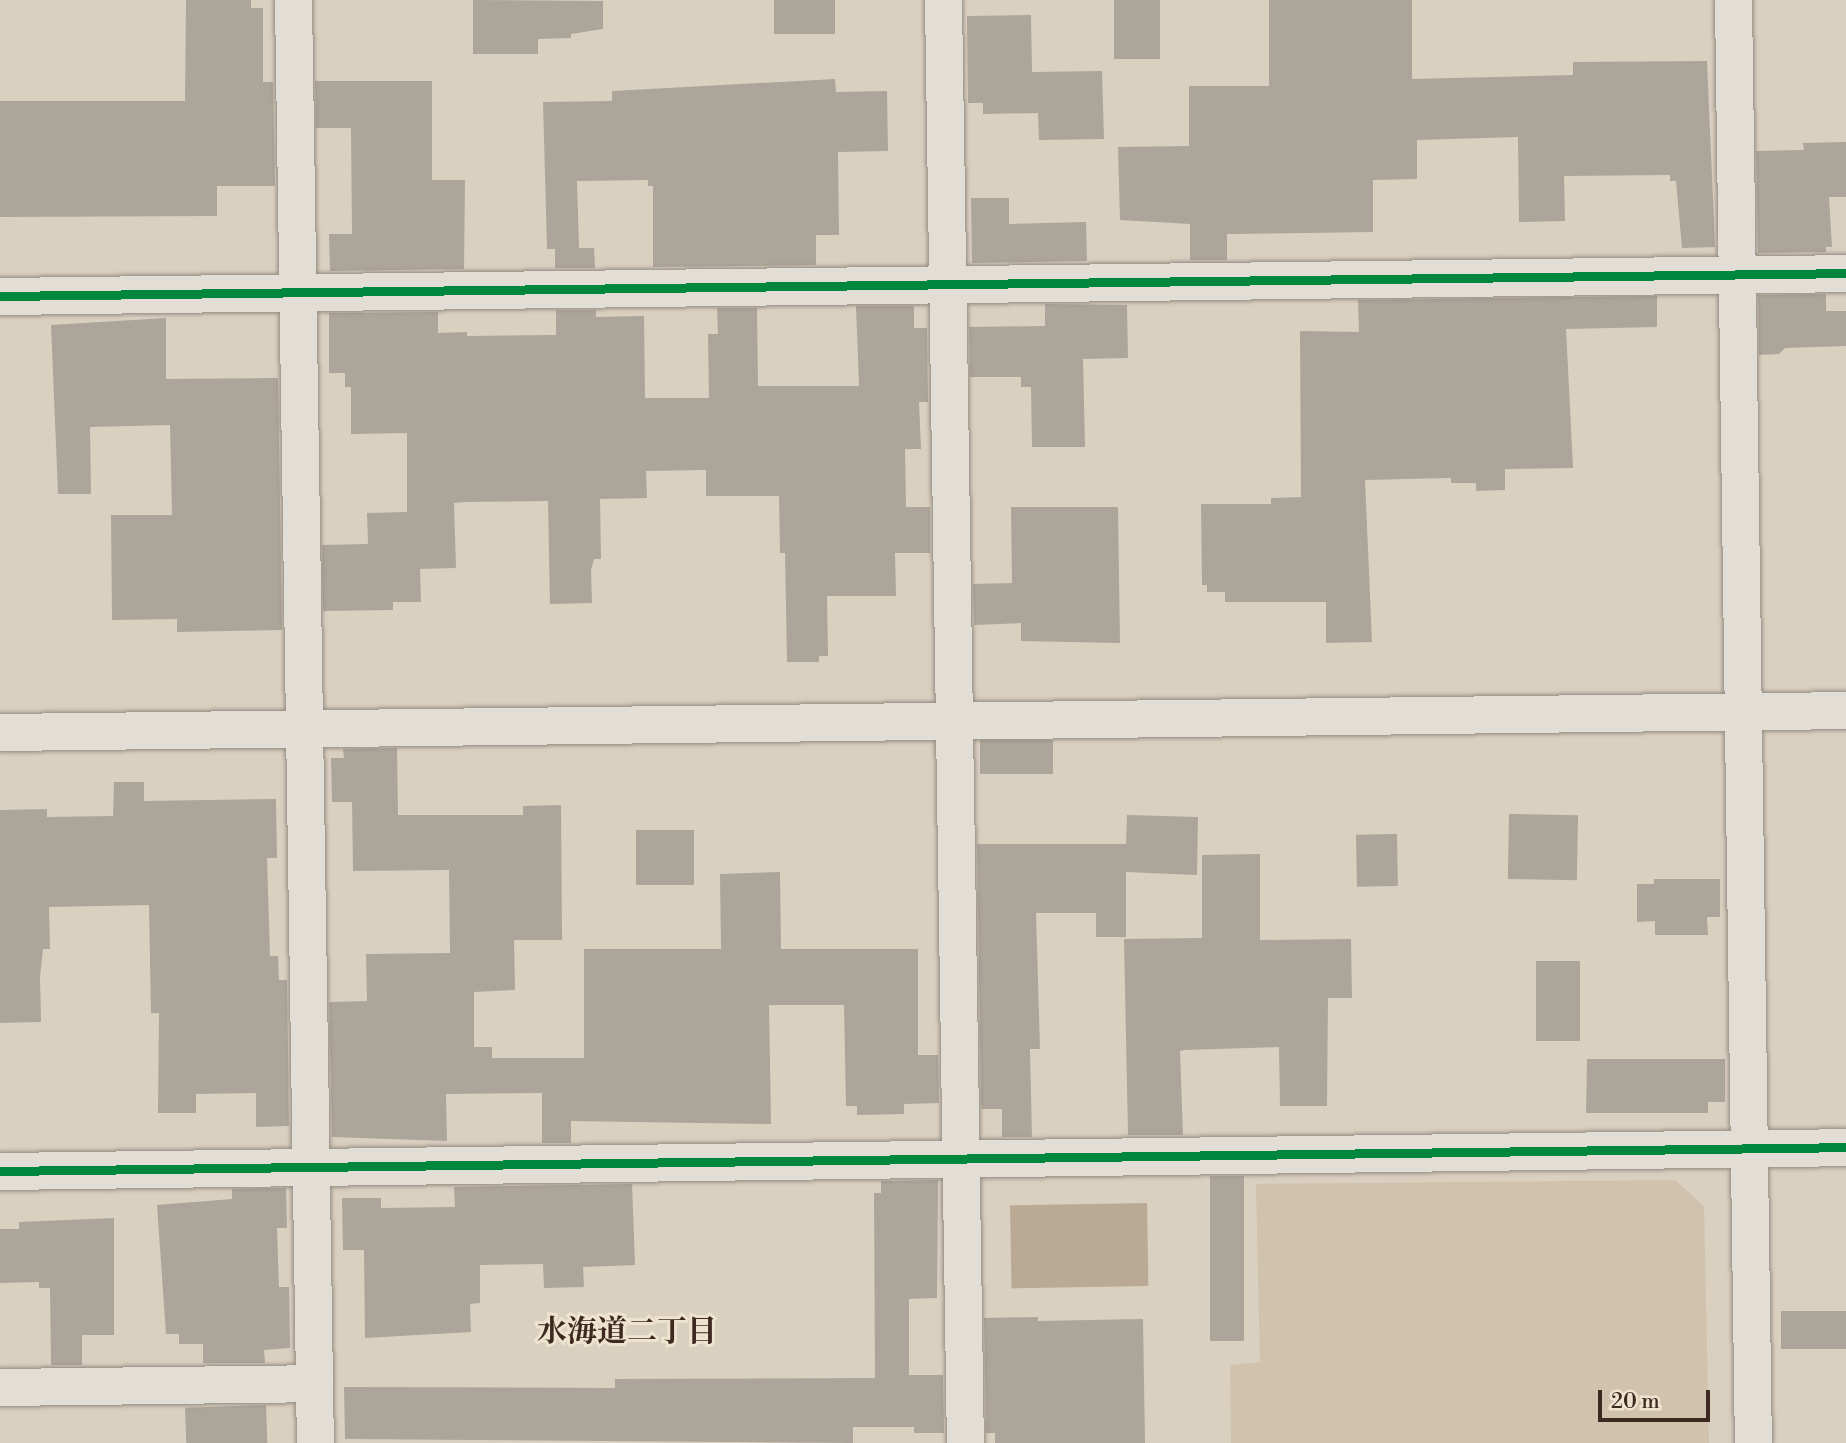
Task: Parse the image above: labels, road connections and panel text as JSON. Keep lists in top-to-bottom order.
{
  "districts": ["水海道二丁目"],
  "scale_bar": "20 m"
}
